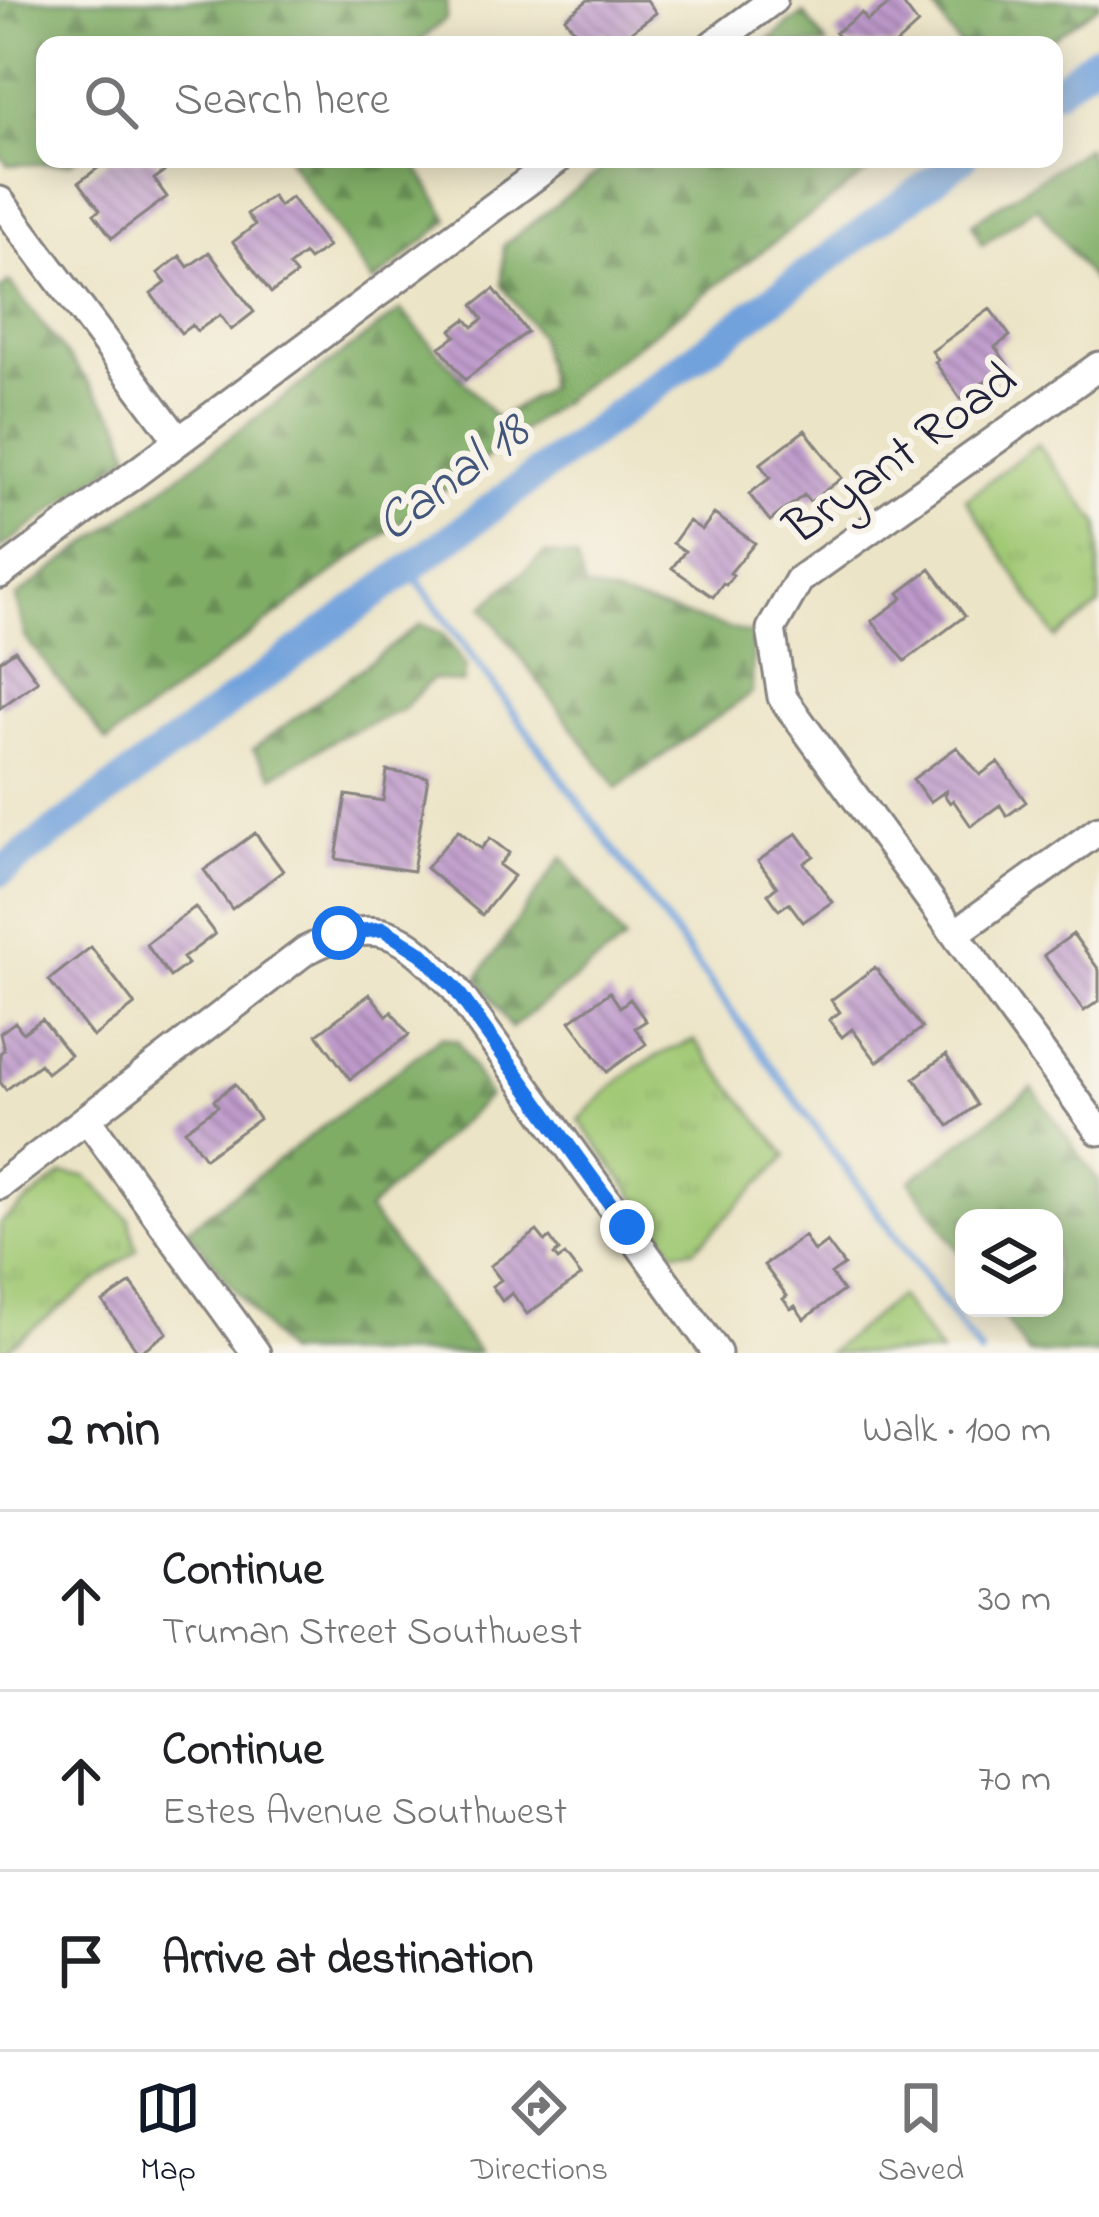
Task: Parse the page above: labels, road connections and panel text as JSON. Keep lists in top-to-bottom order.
{
  "streets": {
    "street": ["Bryant Road"]
  },
  "water": ["Canal 18"],
  "page": {
    "search": "Search here",
    "heading": ["2 min", "Walk · 100 m"],
    "list": [
      ["Continue", "Truman Street Southwest", "30 m"],
      ["Continue", "Estes Avenue Southwest", "70 m"],
      "Arrive at destination"
    ],
    "nav": ["Map", "Directions", "Saved"]
  }
}
